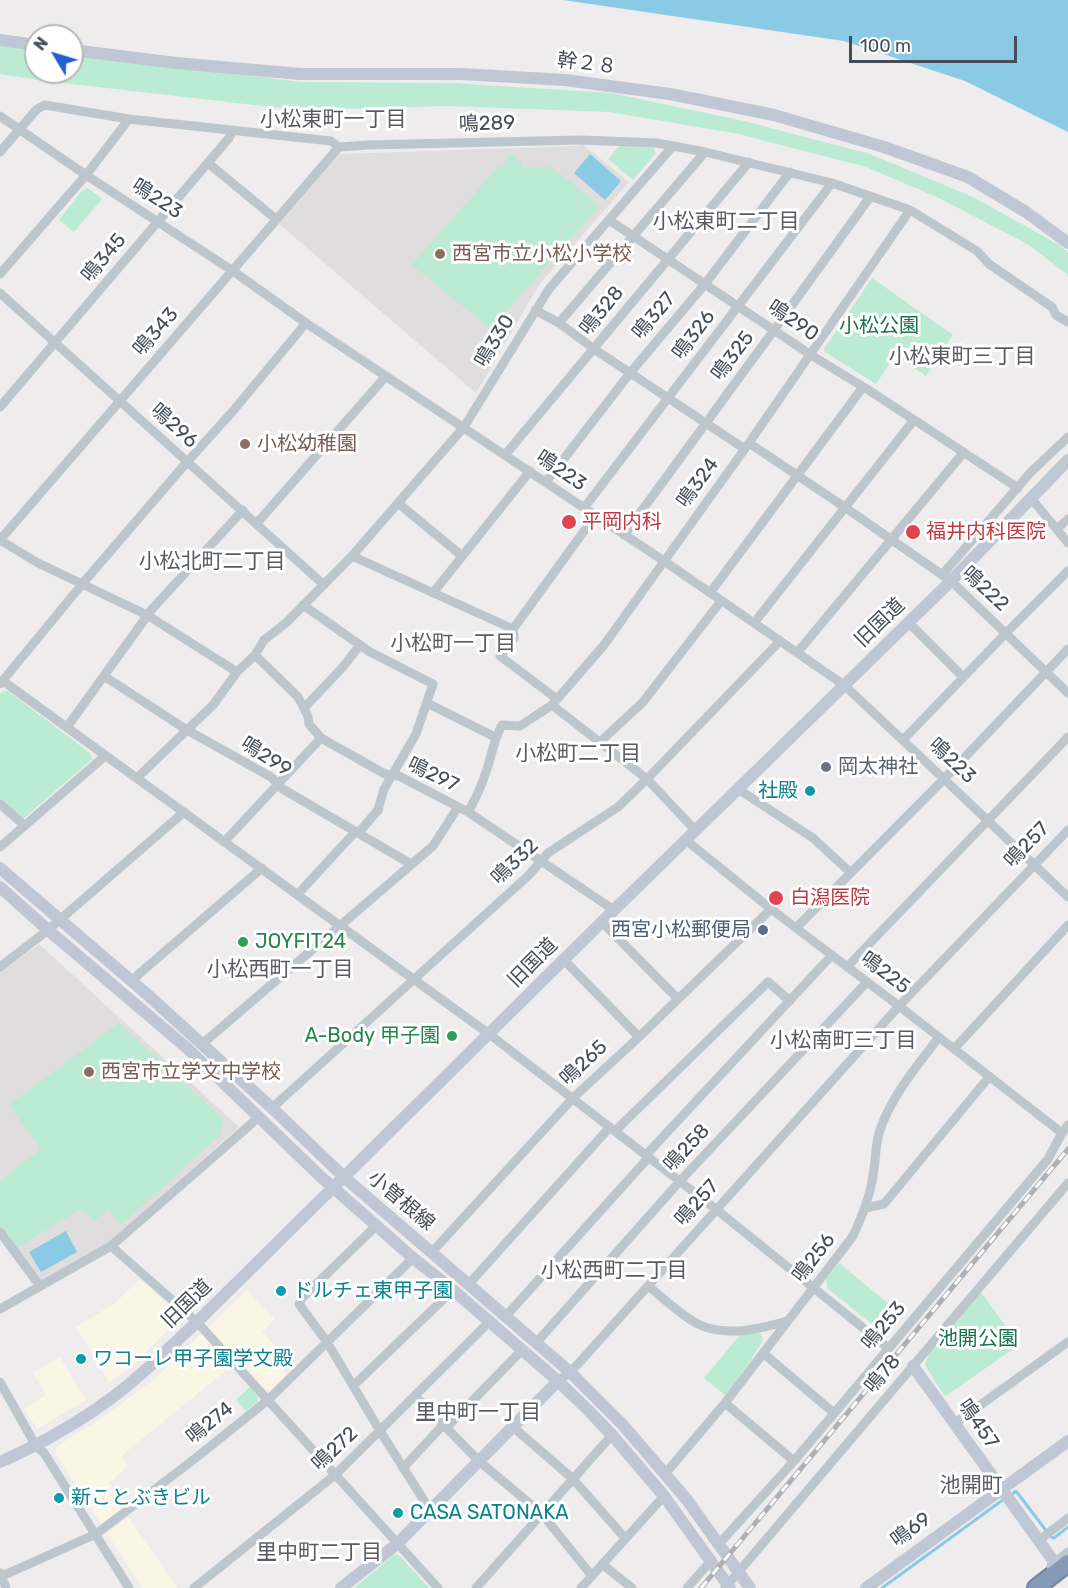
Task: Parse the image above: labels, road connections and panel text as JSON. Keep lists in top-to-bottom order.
{
  "streets": {
    "street": [
      "幹２８",
      "鳴289",
      "鳴223",
      "鳴345",
      "鳴328",
      "鳴327",
      "鳴290",
      "鳴343",
      "鳴326",
      "鳴330",
      "鳴325",
      "鳴296",
      "鳴324",
      "鳴222",
      "旧国道",
      "鳴299",
      "鳴297",
      "鳴257",
      "鳴332",
      "鳴225",
      "鳴265",
      "鳴258",
      "小曽根線",
      "鳴256",
      "鳴253",
      "鳴78",
      "鳴274",
      "鳴457",
      "鳴272",
      "鳴69"
    ]
  },
  "crossings": [
    ["鳴289", "鳴223"],
    ["鳴289", "鳴345"],
    ["鳴289", "鳴328"],
    ["鳴289", "鳴327"],
    ["鳴289", "鳴343"],
    ["鳴289", "鳴326"],
    ["鳴289", "鳴330"],
    ["鳴289", "鳴325"],
    ["鳴289", "鳴324"],
    ["鳴223", "鳴345"],
    ["鳴223", "鳴328"],
    ["鳴223", "鳴327"],
    ["鳴223", "鳴343"],
    ["鳴223", "鳴326"],
    ["鳴223", "鳴330"],
    ["鳴223", "鳴325"],
    ["鳴223", "鳴324"],
    ["鳴223", "旧国道"],
    ["鳴223", "鳴257"],
    ["鳴223", "鳴332"],
    ["鳴345", "鳴296"],
    ["鳴328", "鳴290"],
    ["鳴328", "鳴222"],
    ["鳴327", "鳴290"],
    ["鳴327", "鳴222"],
    ["鳴290", "鳴326"],
    ["鳴290", "鳴330"],
    ["鳴290", "鳴325"],
    ["鳴290", "鳴324"],
    ["鳴343", "鳴296"],
    ["鳴326", "鳴222"],
    ["鳴330", "鳴296"],
    ["鳴330", "鳴222"],
    ["鳴325", "鳴222"],
    ["鳴324", "鳴222"],
    ["鳴222", "旧国道"],
    ["旧国道", "鳴297"],
    ["旧国道", "鳴225"],
    ["旧国道", "小曽根線"],
    ["鳴297", "鳴332"],
    ["鳴257", "鳴225"],
    ["鳴257", "小曽根線"],
    ["鳴332", "小曽根線"],
    ["鳴225", "鳴265"],
    ["鳴225", "鳴258"],
    ["鳴225", "鳴256"],
    ["鳴225", "鳴253"],
    ["鳴265", "小曽根線"],
    ["鳴258", "小曽根線"],
    ["小曽根線", "鳴256"],
    ["小曽根線", "鳴253"],
    ["小曽根線", "鳴78"],
    ["小曽根線", "鳴274"],
    ["小曽根線", "鳴272"],
    ["鳴78", "鳴457"],
    ["鳴457", "鳴69"]
  ],
  "districts": [
    "小松東町一丁目",
    "小松東町二丁目",
    "小松東町三丁目",
    "小松北町二丁目",
    "小松町一丁目",
    "小松町二丁目",
    "小松西町一丁目",
    "小松南町三丁目",
    "小松西町二丁目",
    "里中町一丁目",
    "池開町",
    "里中町二丁目"
  ],
  "parks": ["小松公園", "池開公園"],
  "places": [
    "西宮市立小松小学校",
    "小松幼稚園",
    "平岡内科",
    "福井内科医院",
    "岡太神社",
    "社殿",
    "白潟医院",
    "西宮小松郵便局",
    "JOYFIT24",
    "A-Body 甲子園",
    "西宮市立学文中学校",
    "ドルチェ東甲子園",
    "ワコーレ甲子園学文殿",
    "新ことぶきビル",
    "CASA SATONAKA"
  ],
  "scale_bar": "100 m",
  "north": "top left"
}
